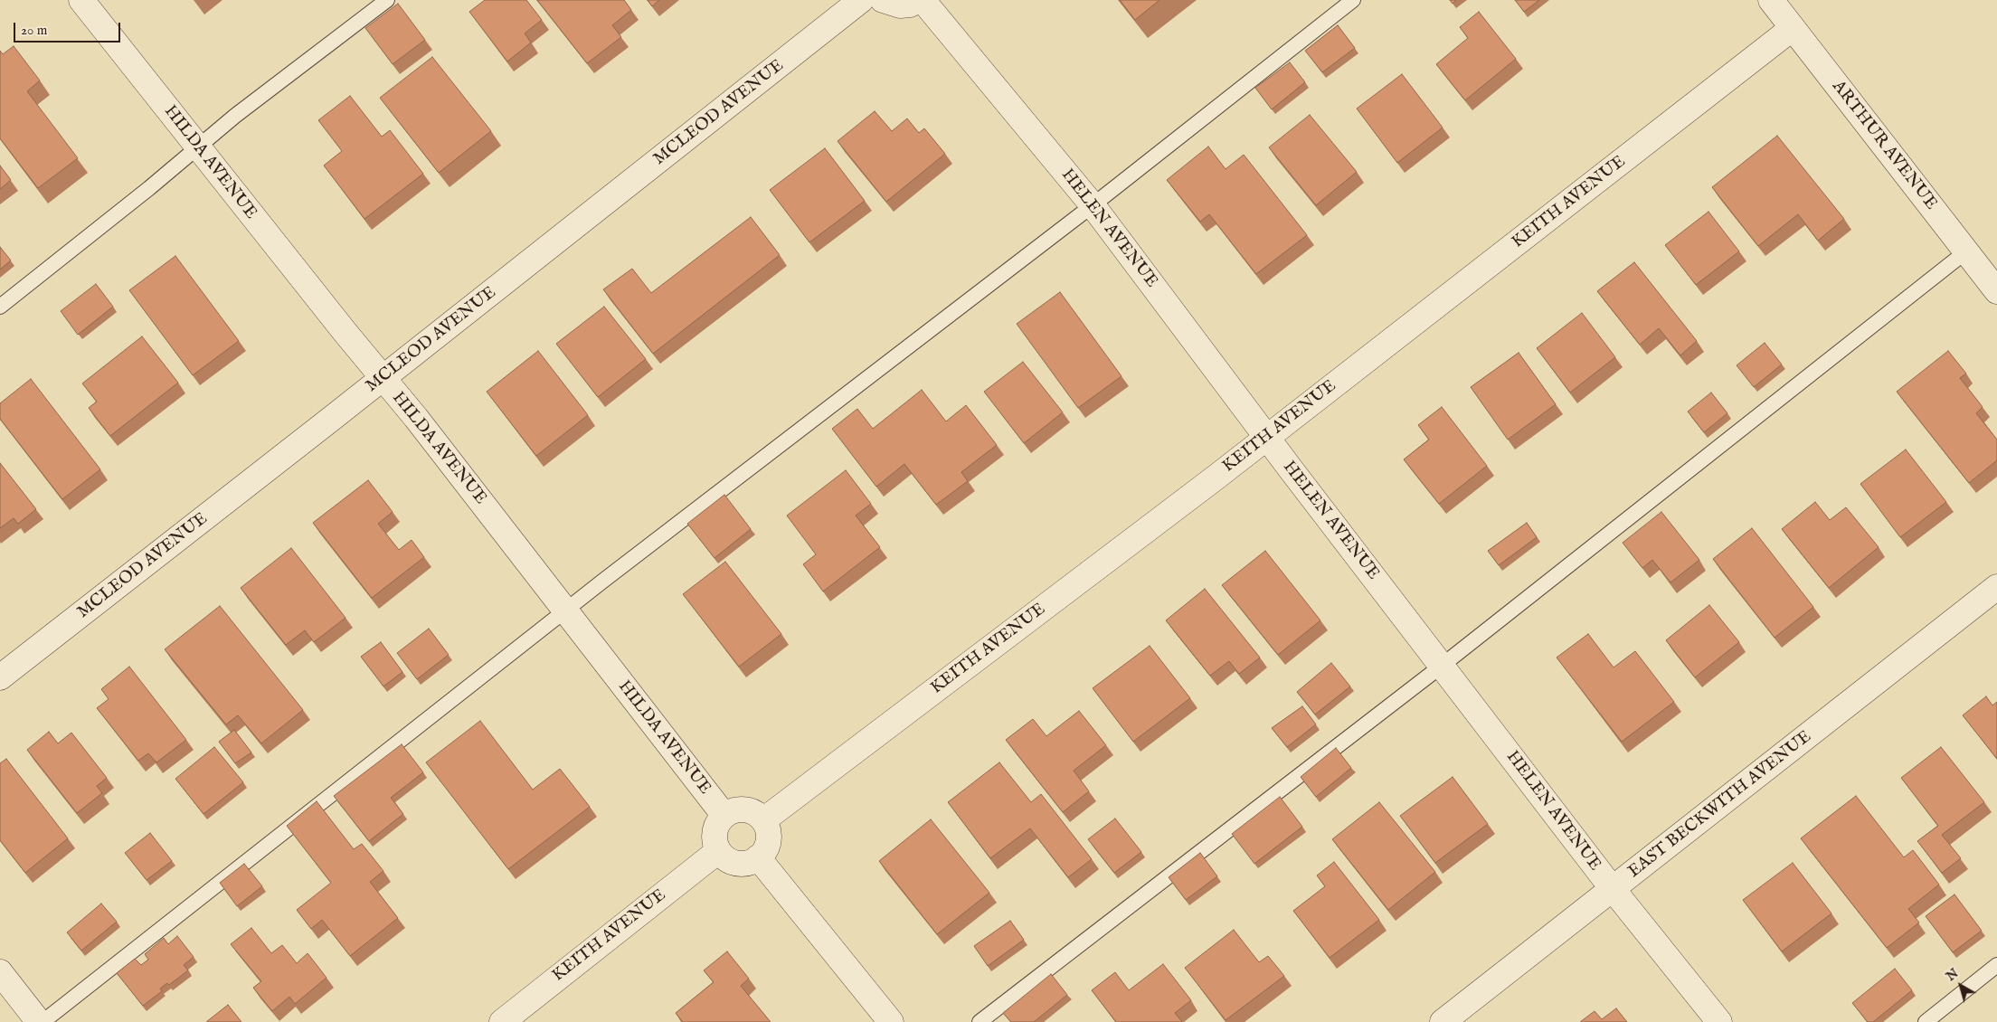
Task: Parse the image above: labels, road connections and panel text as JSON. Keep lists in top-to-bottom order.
{
  "streets": {
    "street": [
      "MCLEOD AVENUE",
      "ARTHUR AVENUE",
      "HILDA AVENUE",
      "KEITH AVENUE",
      "HELEN AVENUE",
      "EAST BECKWITH AVENUE"
    ]
  },
  "crossings": [
    ["MCLEOD AVENUE", "HILDA AVENUE"],
    ["ARTHUR AVENUE", "KEITH AVENUE"],
    ["HILDA AVENUE", "KEITH AVENUE"],
    ["KEITH AVENUE", "HELEN AVENUE"],
    ["HELEN AVENUE", "EAST BECKWITH AVENUE"]
  ],
  "scale_bar": "20 m",
  "north": "top left"
}
